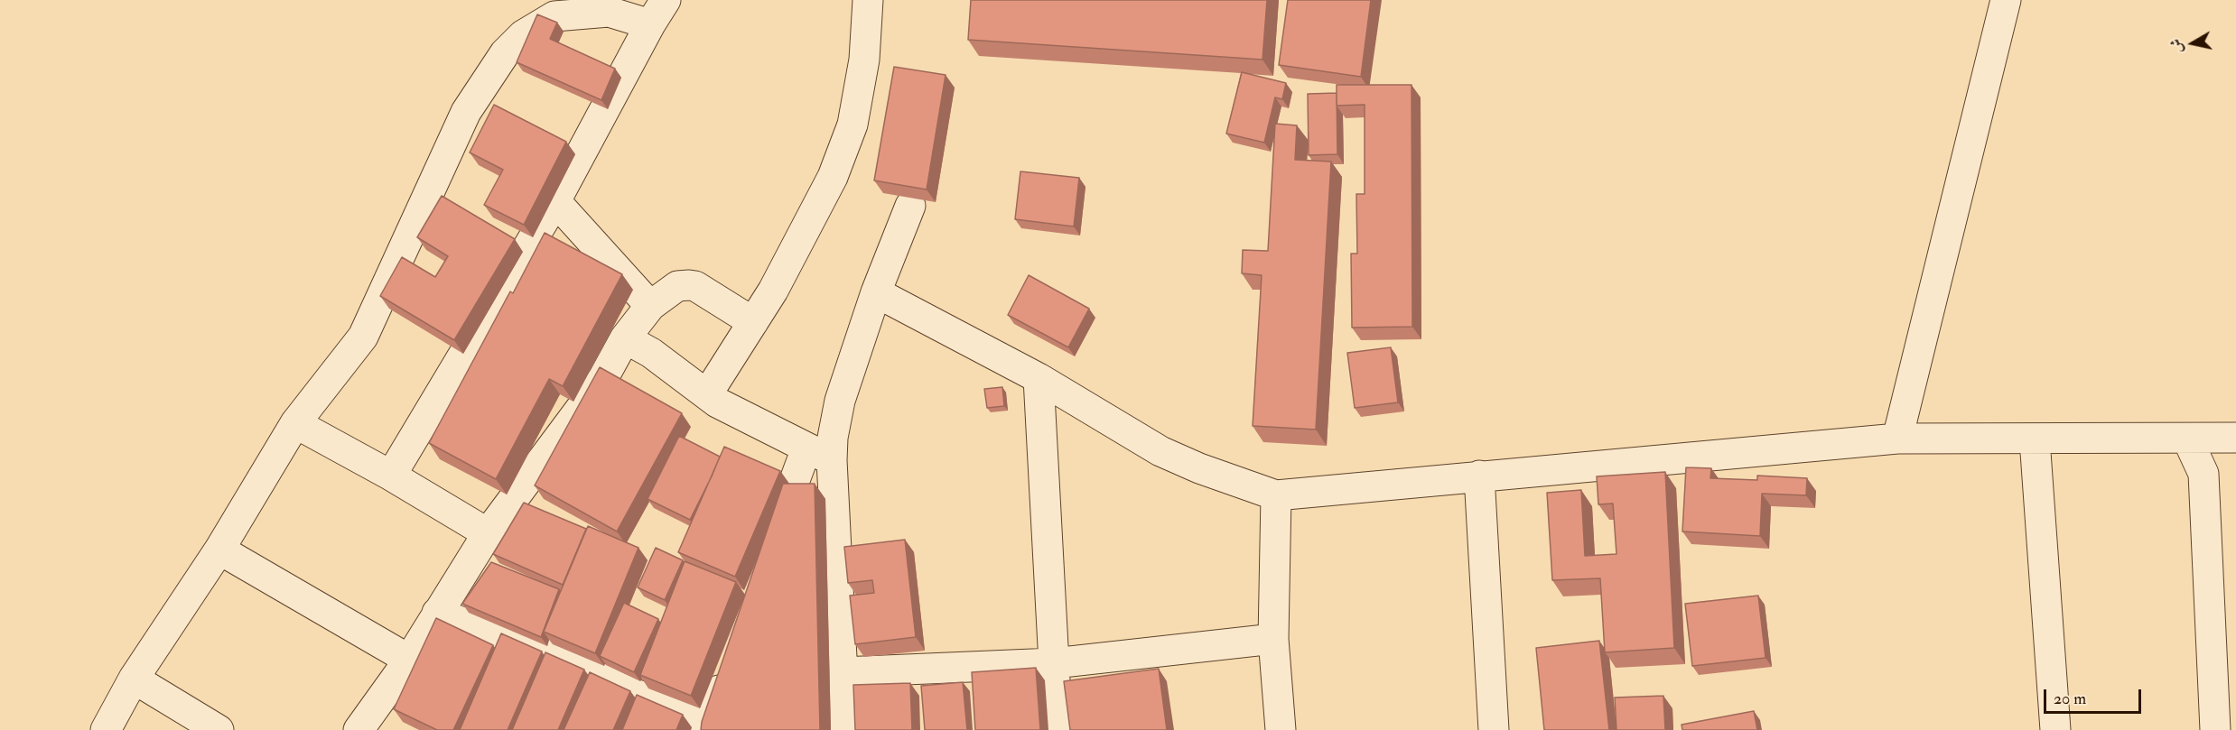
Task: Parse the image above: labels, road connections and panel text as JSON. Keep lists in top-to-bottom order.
{
  "scale_bar": "20 m",
  "north": "left"
}
